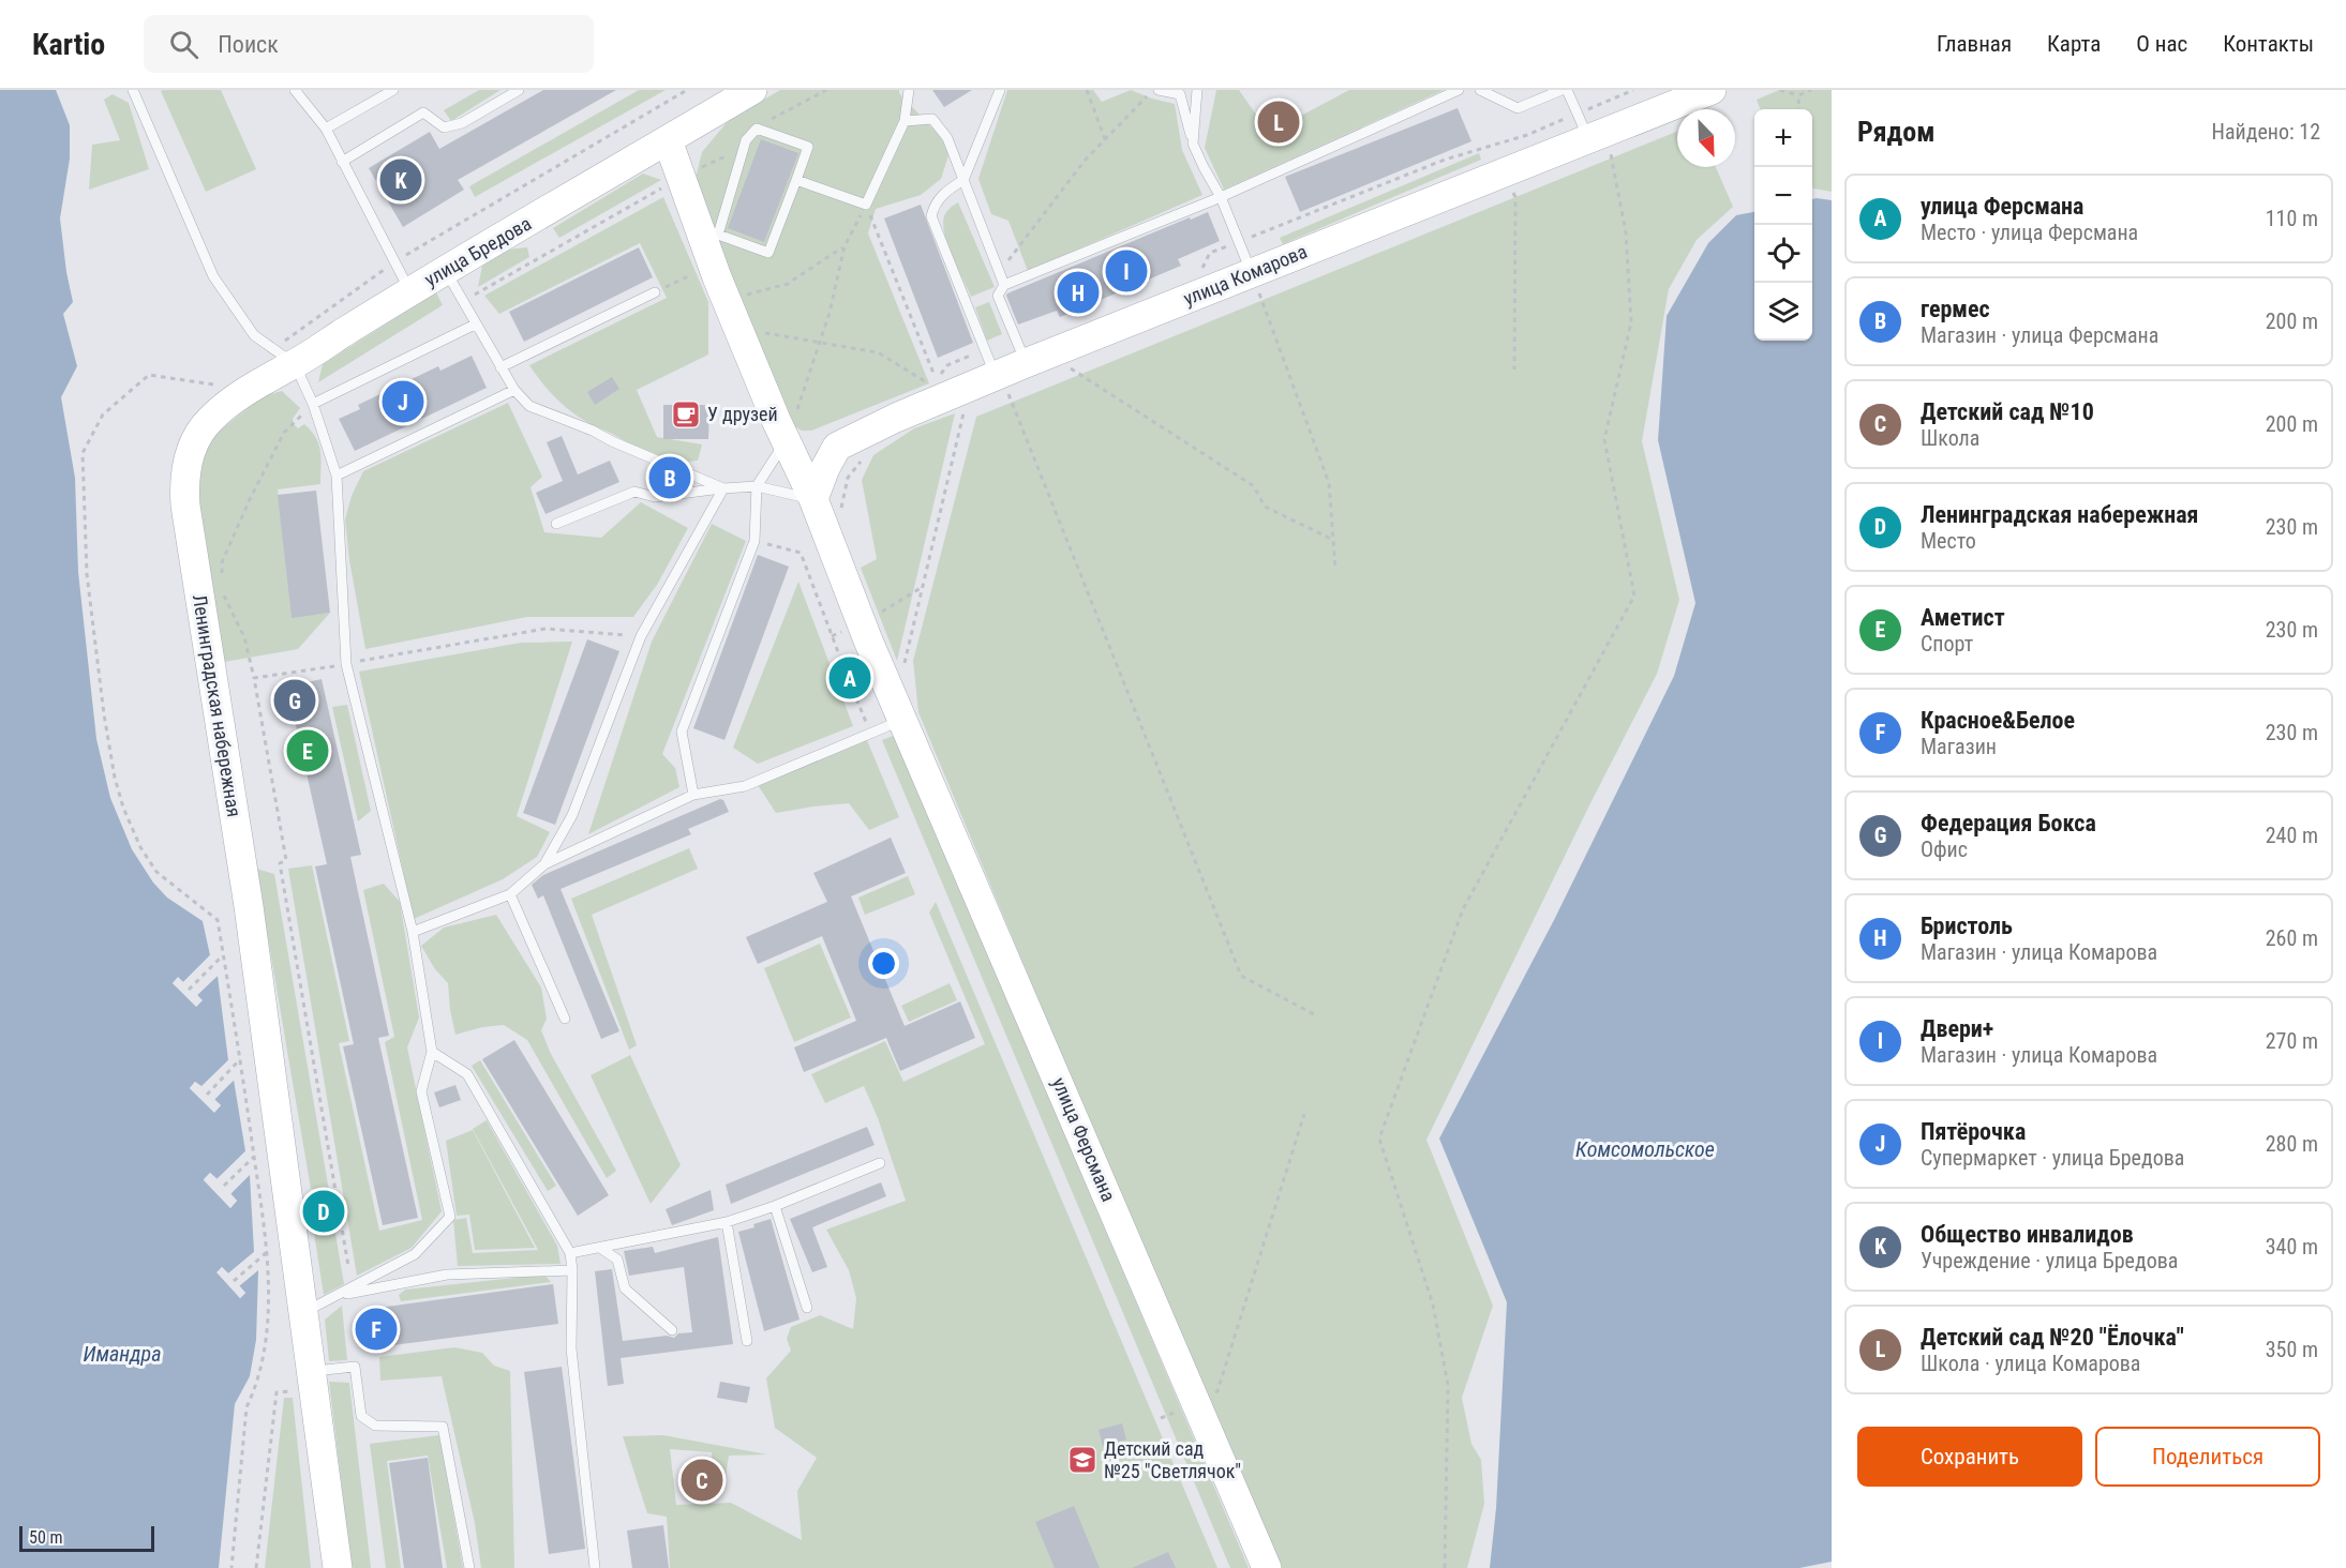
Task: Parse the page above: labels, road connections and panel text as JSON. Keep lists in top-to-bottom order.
{
  "streets": {
    "street": [
      "улица Бредова",
      "улица Комарова",
      "Ленинградская набережная",
      "улица Ферсмана"
    ]
  },
  "crossings": [
    ["улица Бредова", "Ленинградская набережная"],
    ["улица Бредова", "улица Ферсмана"]
  ],
  "water": ["Комсомольское", "Имандра"],
  "places": {
    "cafe": ["У друзей"],
    "school or university": ["Детский сад №25 \"Светлячок\""]
  },
  "scale_bar": "50 m",
  "north": "bottom right",
  "page": {
    "header": "Kartio",
    "search": "Поиск",
    "nav": [
      "Главная",
      "Карта",
      "О нас",
      "Контакты"
    ],
    "heading": ["Рядом", "Найдено: 12"],
    "pins": [
      "L",
      "K",
      "I",
      "H",
      "J",
      "B",
      "A",
      "G",
      "E",
      "D",
      "F",
      "C"
    ],
    "map_buttons": ["+", "−"],
    "list": [
      {
        "mark": "A",
        "name": "улица Ферсмана",
        "note": "Место · улица Ферсмана",
        "value": "110 m"
      },
      {
        "mark": "B",
        "name": "гермес",
        "note": "Магазин · улица Ферсмана",
        "value": "200 m"
      },
      {
        "mark": "C",
        "name": "Детский сад №10",
        "note": "Школа",
        "value": "200 m"
      },
      {
        "mark": "D",
        "name": "Ленинградская набережная",
        "note": "Место",
        "value": "230 m"
      },
      {
        "mark": "E",
        "name": "Аметист",
        "note": "Спорт",
        "value": "230 m"
      },
      {
        "mark": "F",
        "name": "Красное&Белое",
        "note": "Магазин",
        "value": "230 m"
      },
      {
        "mark": "G",
        "name": "Федерация Бокса",
        "note": "Офис",
        "value": "240 m"
      },
      {
        "mark": "H",
        "name": "Бристоль",
        "note": "Магазин · улица Комарова",
        "value": "260 m"
      },
      {
        "mark": "I",
        "name": "Двери+",
        "note": "Магазин · улица Комарова",
        "value": "270 m"
      },
      {
        "mark": "J",
        "name": "Пятёрочка",
        "note": "Супермаркет · улица Бредова",
        "value": "280 m"
      },
      {
        "mark": "K",
        "name": "Общество инвалидов",
        "note": "Учреждение · улица Бредова",
        "value": "340 m"
      },
      {
        "mark": "L",
        "name": "Детский сад №20 \"Ёлочка\"",
        "note": "Школа · улица Комарова",
        "value": "350 m"
      }
    ],
    "buttons": ["Сохранить", "Поделиться"],
    "scale": "50 m"
  }
}
